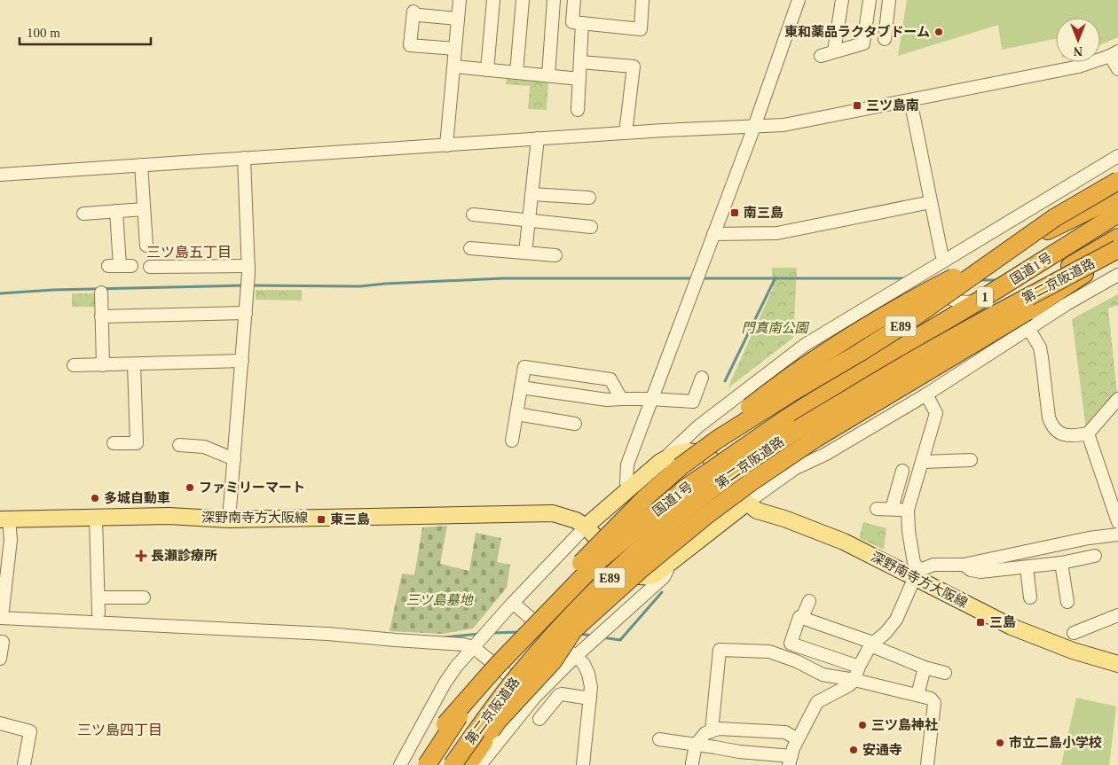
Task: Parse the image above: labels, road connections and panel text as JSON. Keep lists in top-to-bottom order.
{
  "streets": {
    "highway": [
      "国道1号",
      "第二京阪道路",
      "1",
      "E89"
    ],
    "main road": ["深野南寺方大阪線"]
  },
  "crossings": [
    ["第二京阪道路", "E89"]
  ],
  "districts": ["三ツ島五丁目", "三ツ島四丁目"],
  "parks": ["門真南公園", "三ツ島墓地"],
  "places": {
    "other": [
      "東和薬品ラクタブドーム",
      "ファミリーマート",
      "多城自動車",
      "三ツ島神社",
      "市立二島小学校",
      "安通寺"
    ],
    "transit": [
      "三ツ島南",
      "南三島",
      "東三島",
      "三島"
    ],
    "health": ["長瀬診療所"]
  },
  "scale_bar": "100 m",
  "north": "bottom"
}
